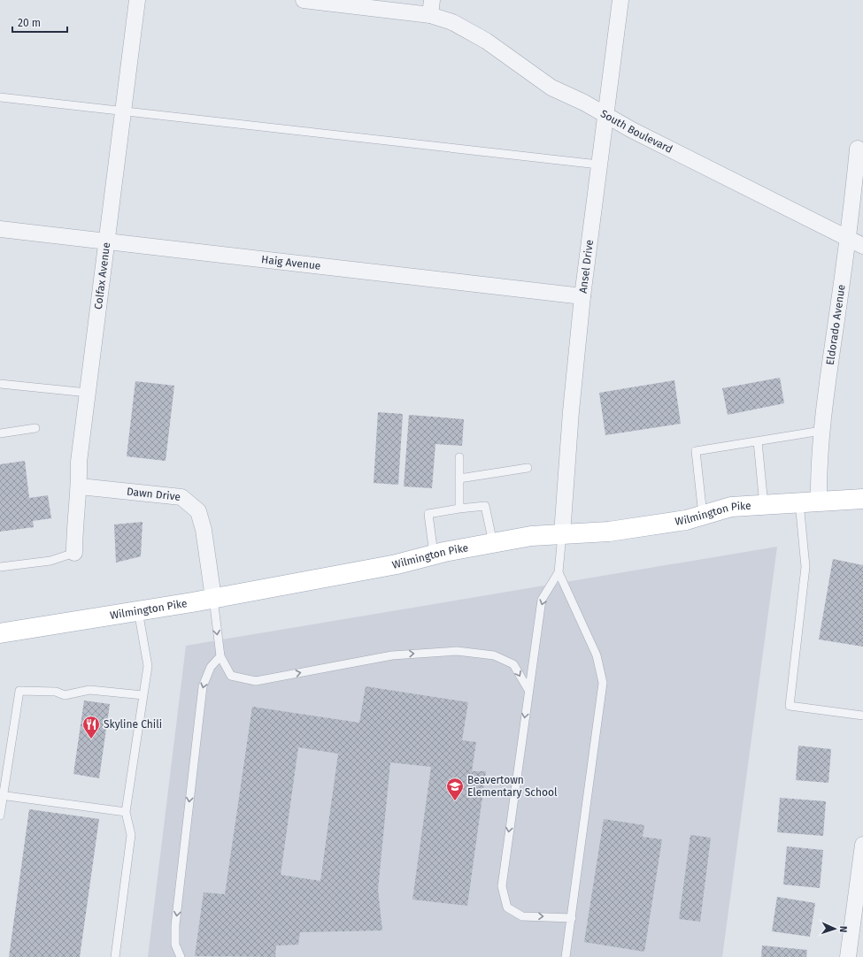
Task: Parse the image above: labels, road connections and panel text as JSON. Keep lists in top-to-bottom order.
{
  "streets": {
    "main road": ["Wilmington Pike"],
    "street": [
      "South Boulevard",
      "Haig Avenue",
      "Ansel Drive",
      "Colfax Avenue",
      "Eldorado Avenue",
      "Dawn Drive"
    ]
  },
  "crossings": [
    ["South Boulevard", "Ansel Drive"],
    ["South Boulevard", "Eldorado Avenue"],
    ["Haig Avenue", "Ansel Drive"],
    ["Haig Avenue", "Colfax Avenue"],
    ["Ansel Drive", "Wilmington Pike"],
    ["Colfax Avenue", "Dawn Drive"],
    ["Eldorado Avenue", "Wilmington Pike"],
    ["Dawn Drive", "Wilmington Pike"]
  ],
  "places": {
    "restaurant": ["Skyline Chili"],
    "school or university": ["Beavertown Elementary School"]
  },
  "scale_bar": "20 m",
  "north": "right"
}
